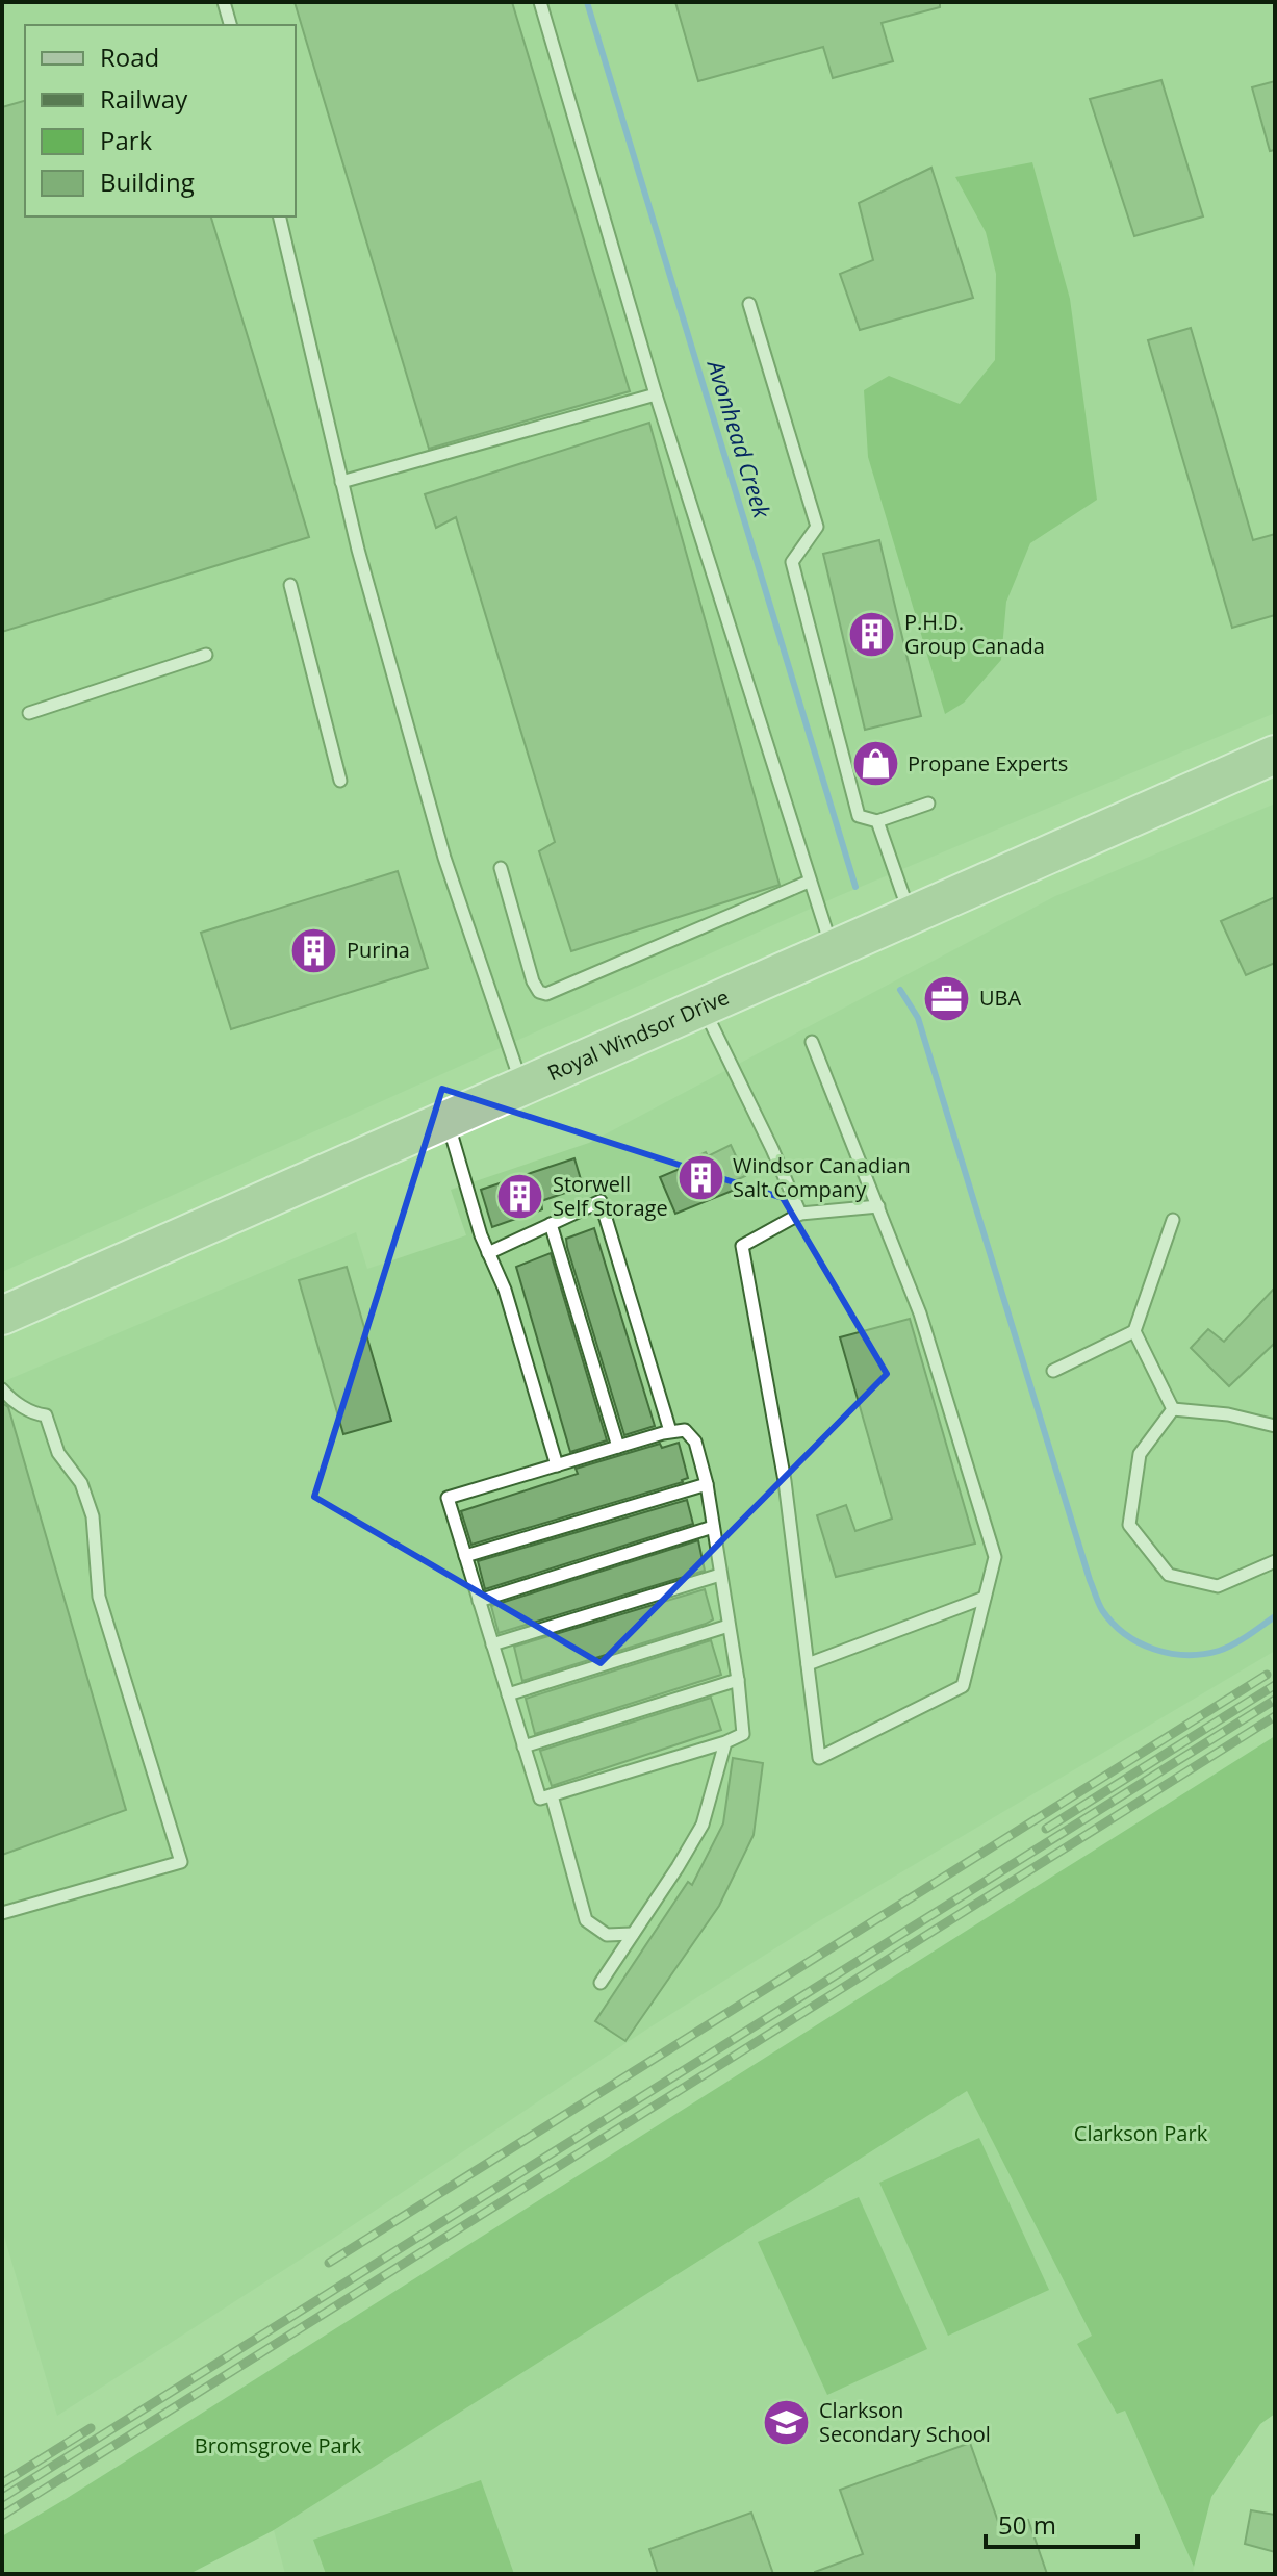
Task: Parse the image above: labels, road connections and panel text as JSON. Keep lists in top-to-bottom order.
{
  "streets": {
    "main road": ["Royal Windsor Drive"]
  },
  "water": ["Avonhead Creek"],
  "parks": ["Clarkson Park", "Bromsgrove Park"],
  "places": {
    "building": [
      "P.H.D. Group Canada",
      "Purina",
      "Windsor Canadian Salt Company",
      "Storwell Self Storage"
    ],
    "shop": ["Propane Experts"],
    "office": ["UBA"],
    "school or university": ["Clarkson Secondary School"]
  },
  "legend": [
    "Road",
    "Railway",
    "Park",
    "Building"
  ],
  "scale_bar": "50 m"
}
